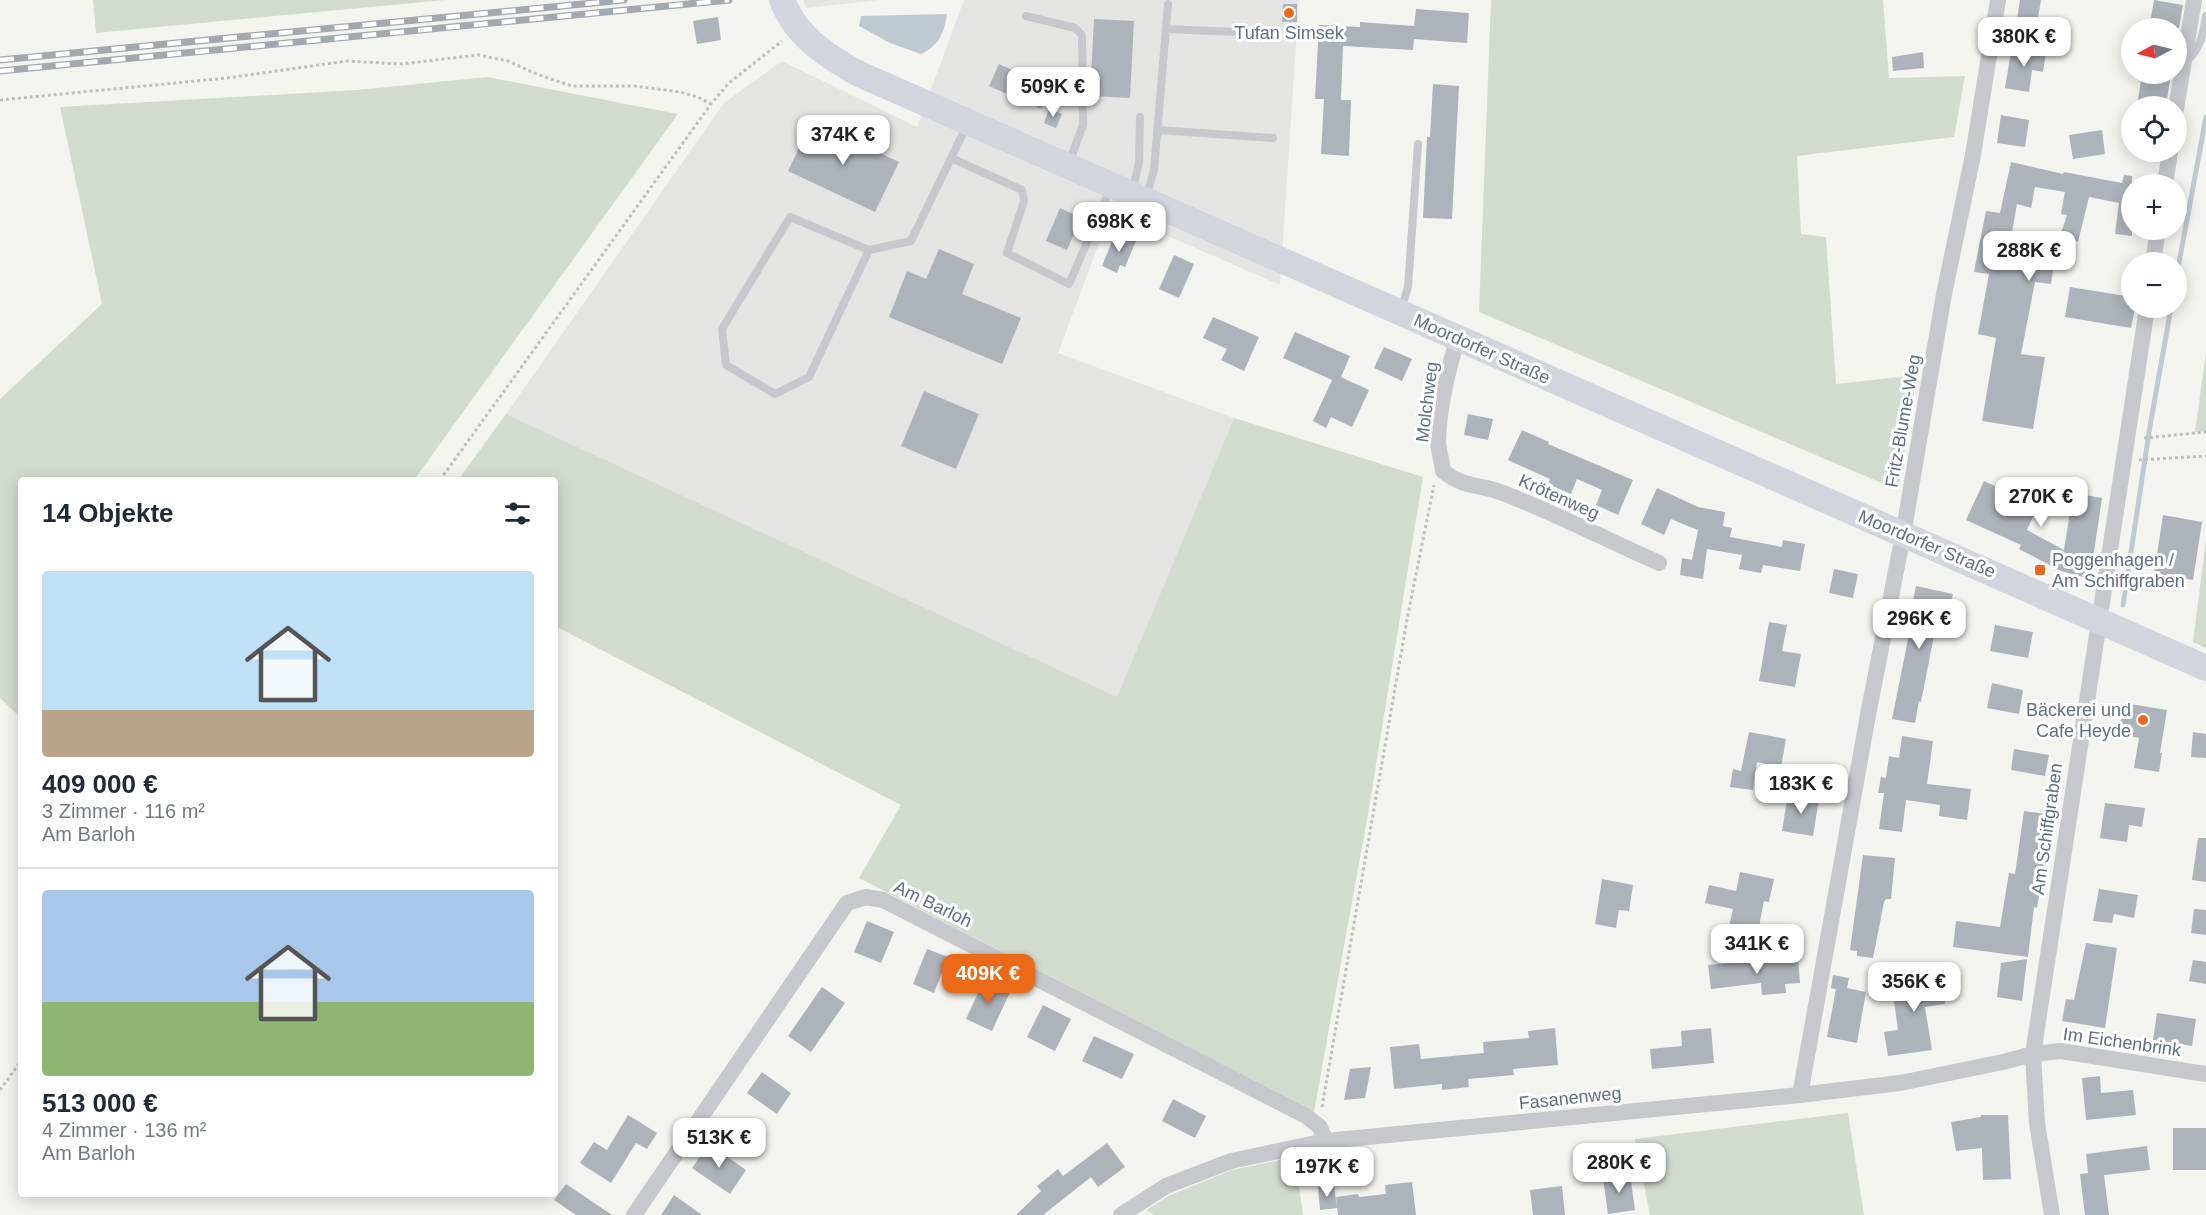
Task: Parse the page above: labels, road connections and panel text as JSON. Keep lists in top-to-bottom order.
{
  "streets": {
    "main road": ["Moordorfer Straße"],
    "street": [
      "Molchweg",
      "Fritz-Blume-Weg",
      "Krötenweg",
      "Am Schiffgraben",
      "Am Barloh",
      "Im Eichenbrink",
      "Fasanenweg"
    ]
  },
  "crossings": [
    ["Moordorfer Straße", "Molchweg"],
    ["Moordorfer Straße", "Fritz-Blume-Weg"],
    ["Moordorfer Straße", "Am Schiffgraben"],
    ["Molchweg", "Krötenweg"],
    ["Fritz-Blume-Weg", "Fasanenweg"],
    ["Am Schiffgraben", "Im Eichenbrink"],
    ["Am Schiffgraben", "Fasanenweg"],
    ["Am Barloh", "Fasanenweg"],
    ["Im Eichenbrink", "Fasanenweg"]
  ],
  "places": {
    "other": ["Tufan Simsek", "Bäckerei und Cafe Heyde"],
    "transit": ["Poggenhagen / Am Schiffgraben"]
  },
  "north": "left",
  "page": {
    "price": [
      "380K €",
      "509K €",
      "374K €",
      "698K €",
      "288K €",
      "270K €",
      "296K €",
      "183K €",
      "341K €",
      "409K €",
      "356K €",
      "513K €",
      "280K €",
      "197K €"
    ],
    "map_buttons": ["+", "−"],
    "heading": "14 Objekte",
    "list": [
      {
        "name": "409 000 €",
        "note": "3 Zimmer · 116 m² · Am Barloh"
      },
      {
        "name": "513 000 €",
        "note": "4 Zimmer · 136 m² · Am Barloh"
      }
    ]
  }
}
